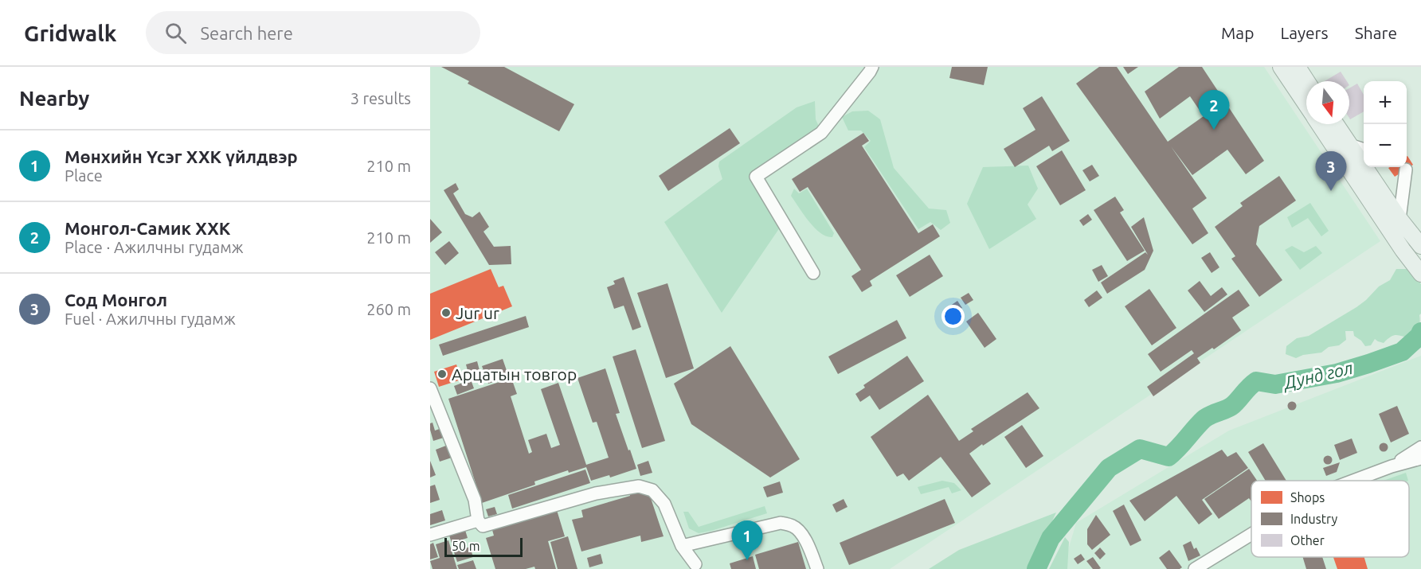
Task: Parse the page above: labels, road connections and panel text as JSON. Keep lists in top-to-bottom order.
{
  "water": ["Дунд гол"],
  "places": ["Jur ur", "Арцатын товгор"],
  "legend": ["Shops", "Industry", "Other"],
  "scale_bar": "50 m",
  "north": "bottom",
  "page": {
    "header": "Gridwalk",
    "search": "Search here",
    "nav": ["Map", "Layers", "Share"],
    "heading": ["Nearby", "3 results"],
    "map_buttons": ["+", "−"],
    "pins": ["2", "3", "1"],
    "list": [
      {
        "mark": "1",
        "name": "Мөнхийн Үсэг ХХК үйлдвэр",
        "note": "Place",
        "value": "210 m"
      },
      {
        "mark": "2",
        "name": "Монгол-Самик ХХК",
        "note": "Place · Ажилчны гудамж",
        "value": "210 m"
      },
      {
        "mark": "3",
        "name": "Сод Монгол",
        "note": "Fuel · Ажилчны гудамж",
        "value": "260 m"
      }
    ],
    "scale": "50 m"
  }
}
